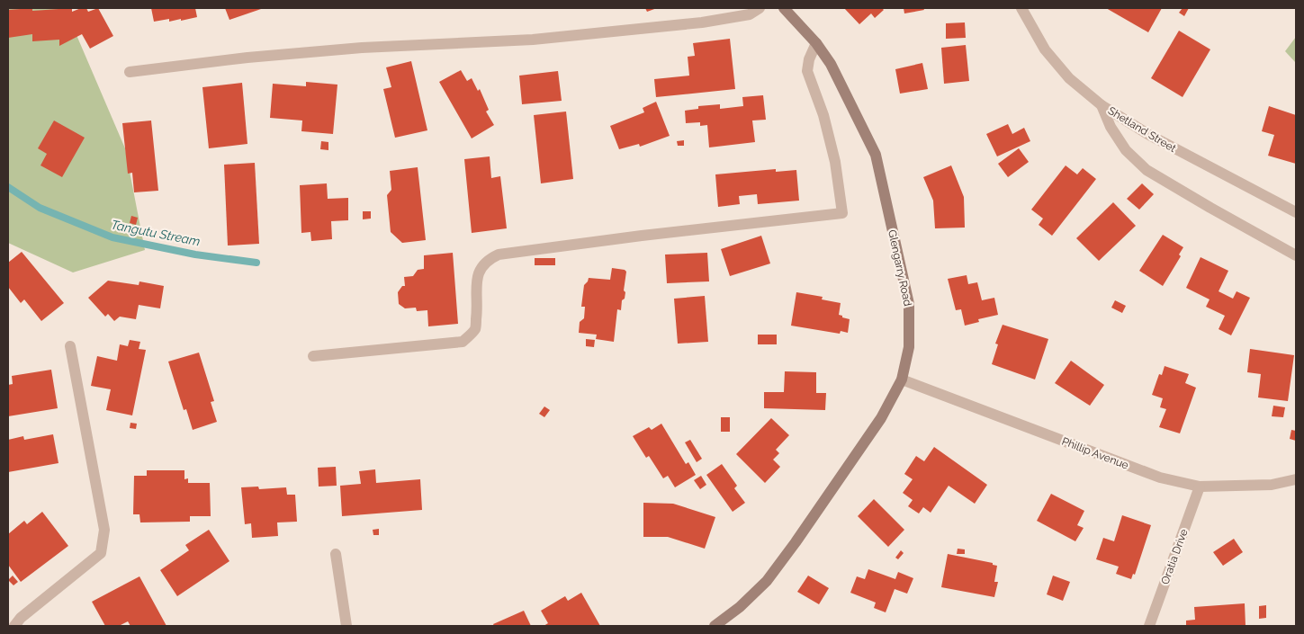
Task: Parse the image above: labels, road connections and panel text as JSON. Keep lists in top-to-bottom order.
{
  "streets": {
    "main road": ["Glengarry Road"],
    "street": ["Shetland Street", "Phillip Avenue", "Oratia Drive"]
  },
  "crossings": [
    ["Glengarry Road", "Phillip Avenue"],
    ["Phillip Avenue", "Oratia Drive"]
  ],
  "water": ["Tangutu Stream"]
}
